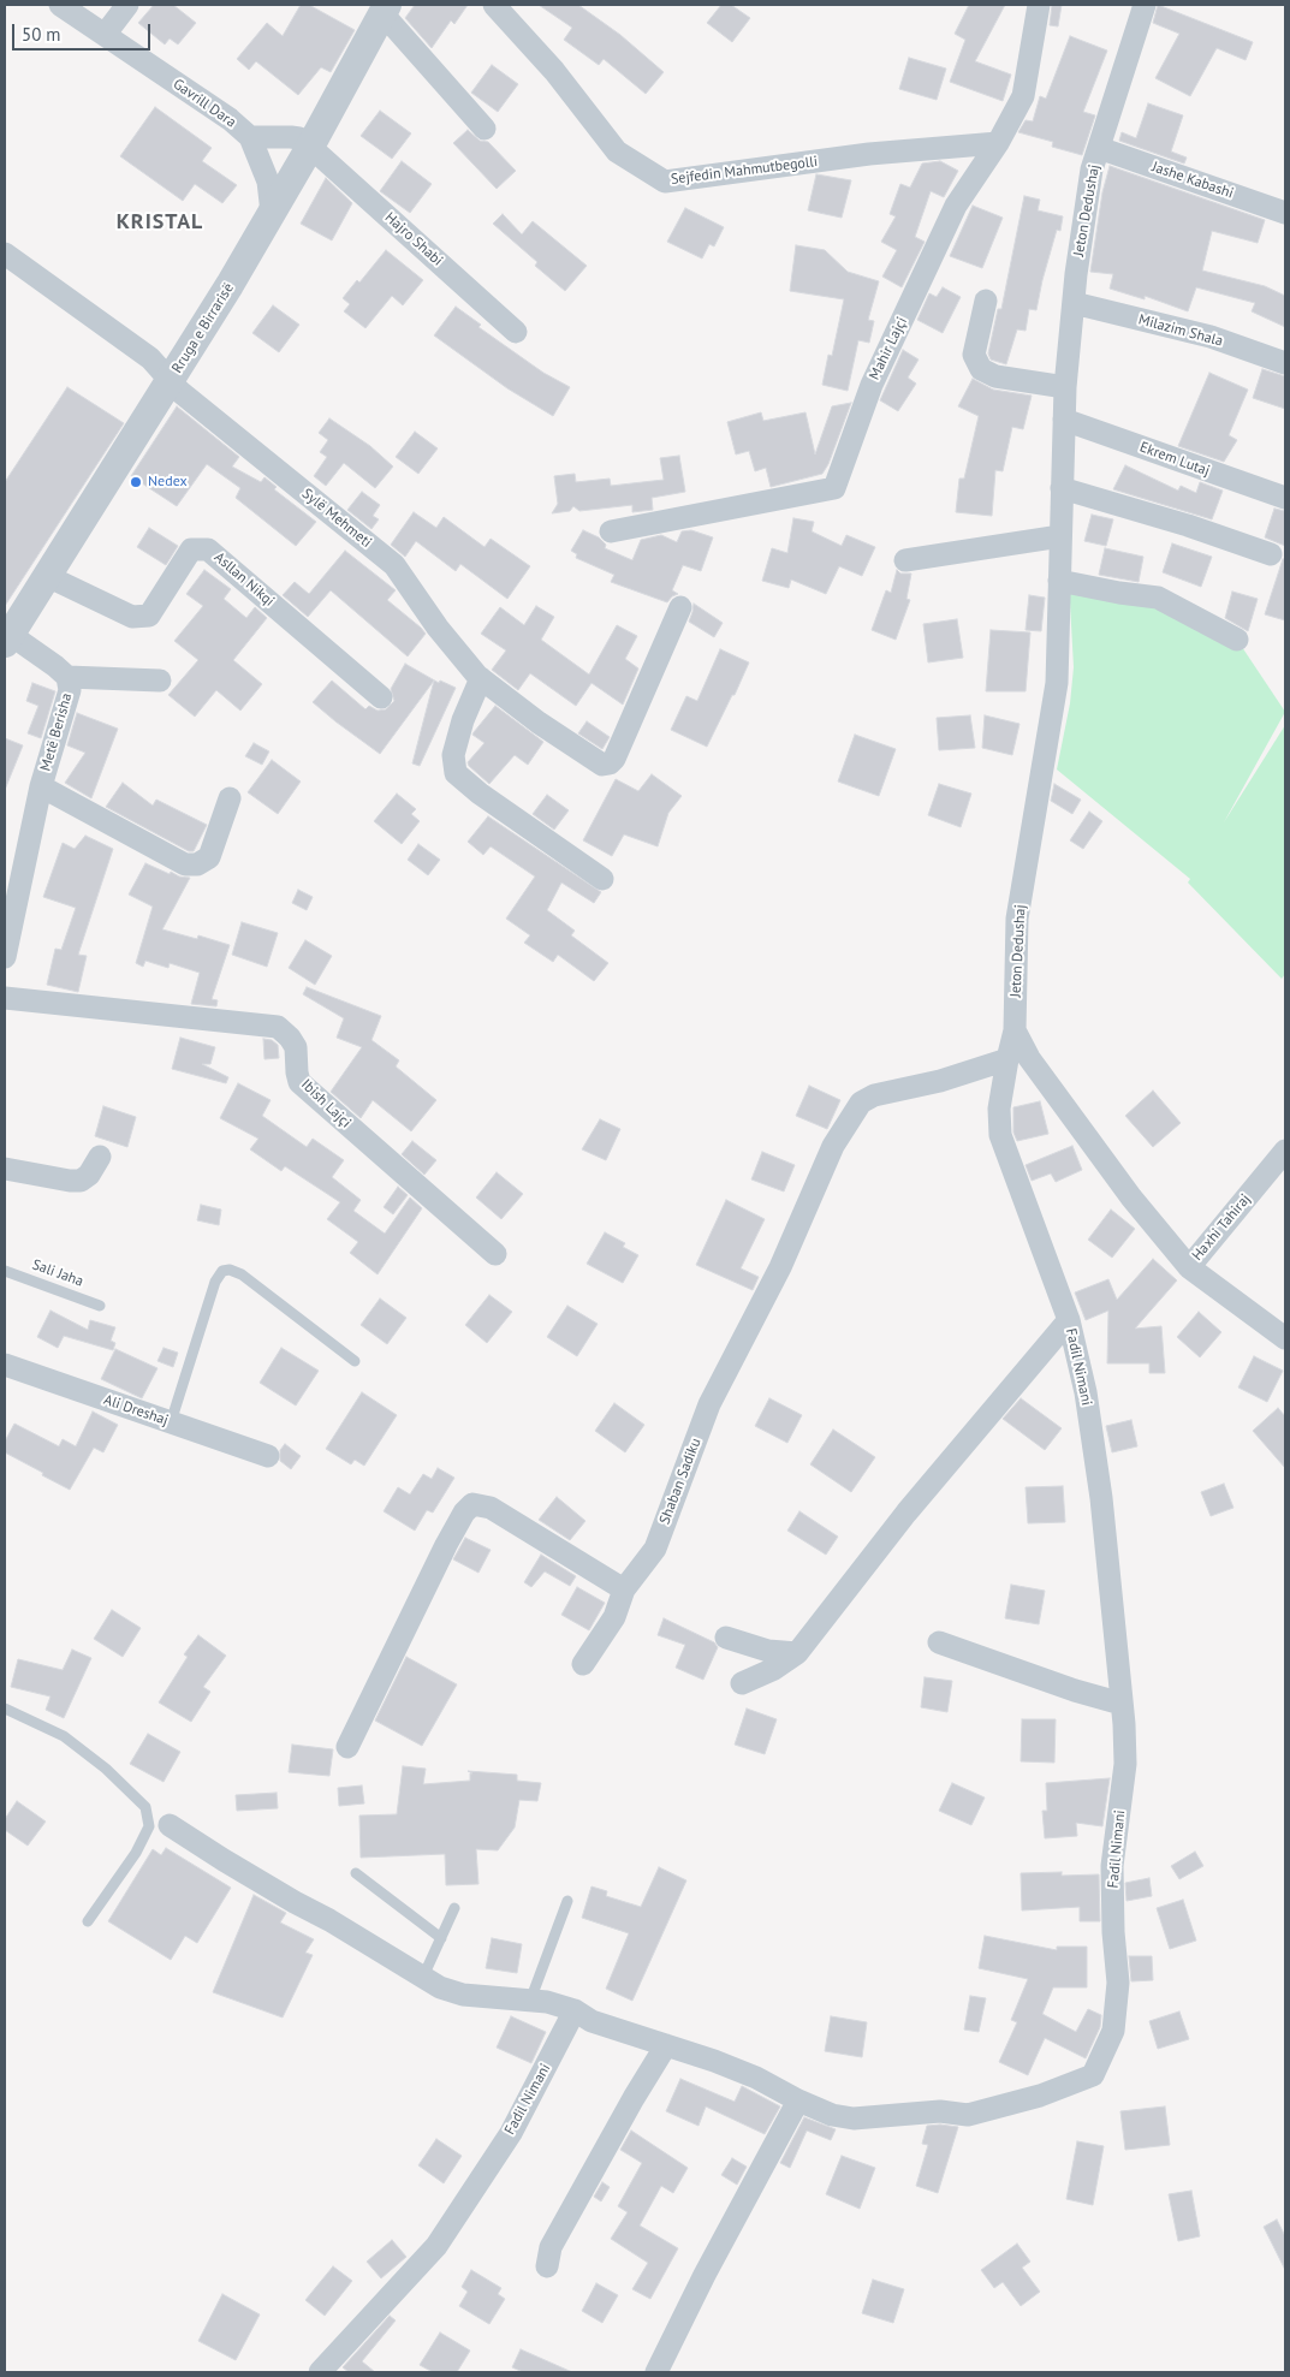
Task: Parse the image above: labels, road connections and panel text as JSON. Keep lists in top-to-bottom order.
{
  "streets": {
    "street": [
      "Gavrill Dara",
      "Sejfedin Mahmutbegolli",
      "Jashe Kabashi",
      "Jeton Dedushaj",
      "Hajro Shabi",
      "Rruga e Birrarisë",
      "Milazim Shala",
      "Mahir Lajçi",
      "Ekrem Lutaj",
      "Sylë Mehmeti",
      "Asllan Nikqi",
      "Metë Berisha",
      "Ibish Lajçi",
      "Haxhi Tahiraj",
      "Fadil Nimani",
      "Ali Dreshaj",
      "Shaban Sadiku"
    ],
    "lane": ["Sali Jaha"]
  },
  "crossings": [
    ["Gavrill Dara", "Hajro Shabi"],
    ["Gavrill Dara", "Rruga e Birrarisë"],
    ["Sejfedin Mahmutbegolli", "Mahir Lajçi"],
    ["Jashe Kabashi", "Jeton Dedushaj"],
    ["Jeton Dedushaj", "Milazim Shala"],
    ["Jeton Dedushaj", "Ekrem Lutaj"],
    ["Jeton Dedushaj", "Haxhi Tahiraj"],
    ["Jeton Dedushaj", "Fadil Nimani"],
    ["Hajro Shabi", "Rruga e Birrarisë"],
    ["Rruga e Birrarisë", "Sylë Mehmeti"],
    ["Rruga e Birrarisë", "Asllan Nikqi"],
    ["Rruga e Birrarisë", "Metë Berisha"],
    ["Fadil Nimani", "Shaban Sadiku"]
  ],
  "districts": ["KRISTAL"],
  "places": ["Nedex"],
  "scale_bar": "50 m"
}
